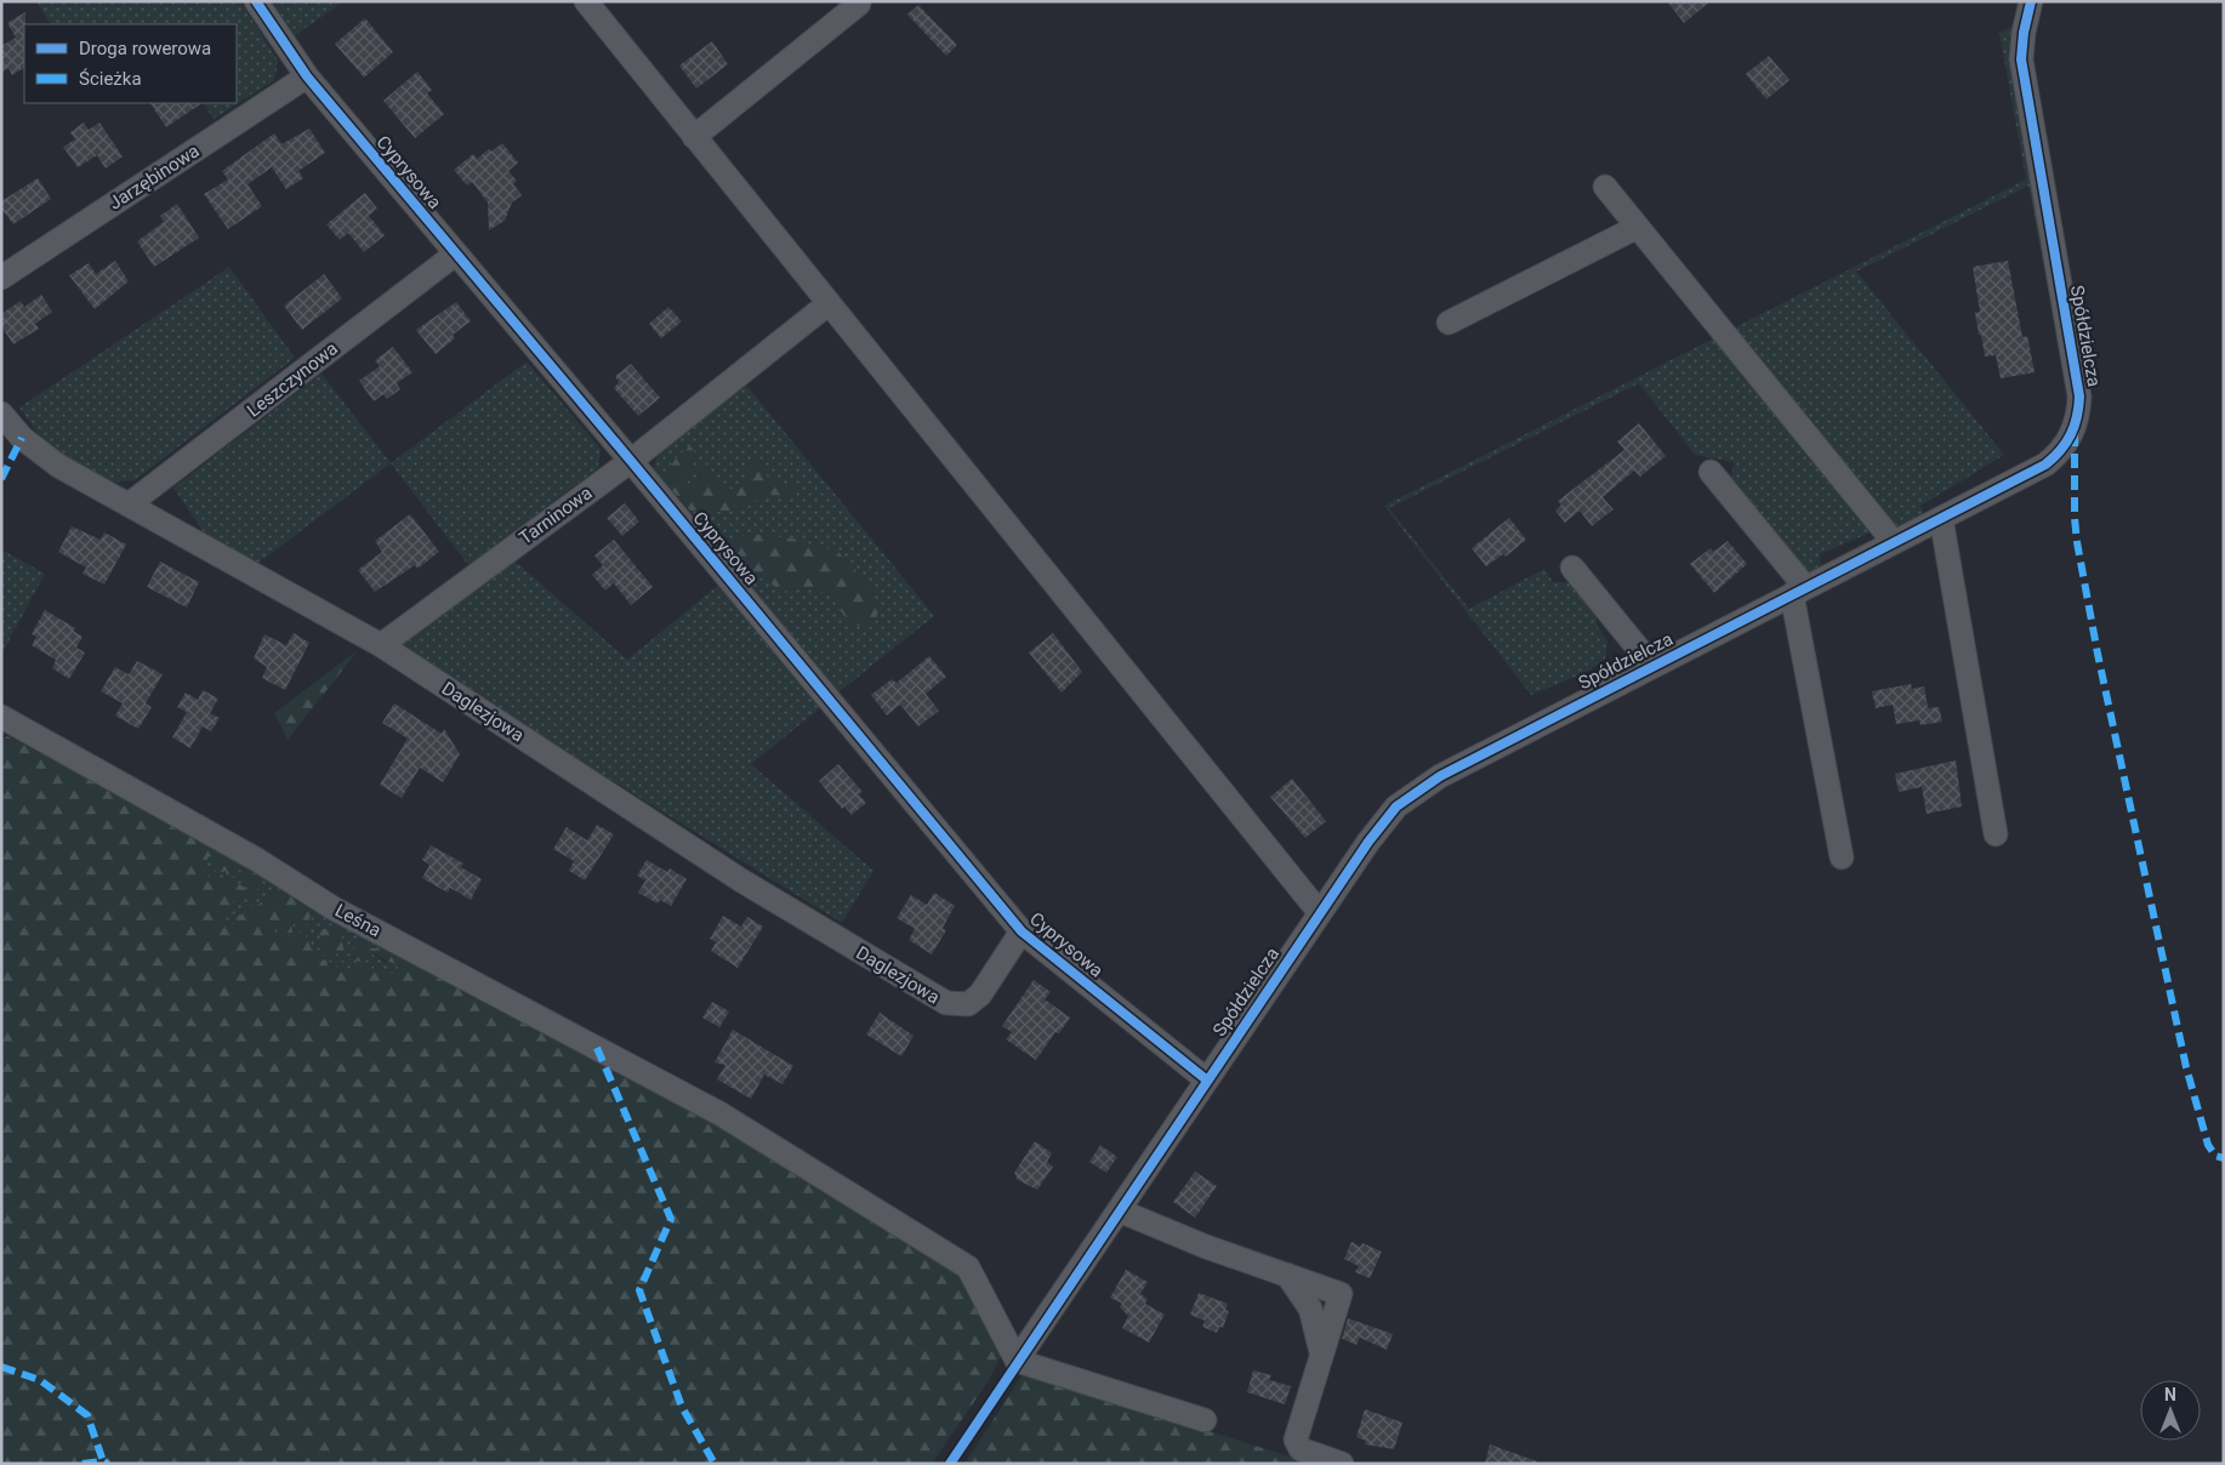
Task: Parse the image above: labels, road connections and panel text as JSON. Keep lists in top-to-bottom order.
{
  "streets": {
    "street": [
      "Cyprysowa",
      "Jarzębinowa",
      "Spółdzielcza",
      "Leszczynowa",
      "Tarninowa",
      "Daglezjowa",
      "Leśna"
    ]
  },
  "crossings": [
    ["Cyprysowa", "Jarzębinowa"],
    ["Cyprysowa", "Spółdzielcza"],
    ["Cyprysowa", "Leszczynowa"],
    ["Cyprysowa", "Tarninowa"],
    ["Cyprysowa", "Daglezjowa"],
    ["Spółdzielcza", "Leśna"],
    ["Leszczynowa", "Daglezjowa"],
    ["Tarninowa", "Daglezjowa"]
  ],
  "legend": ["Droga rowerowa", "Ścieżka"],
  "north": "top"
}
